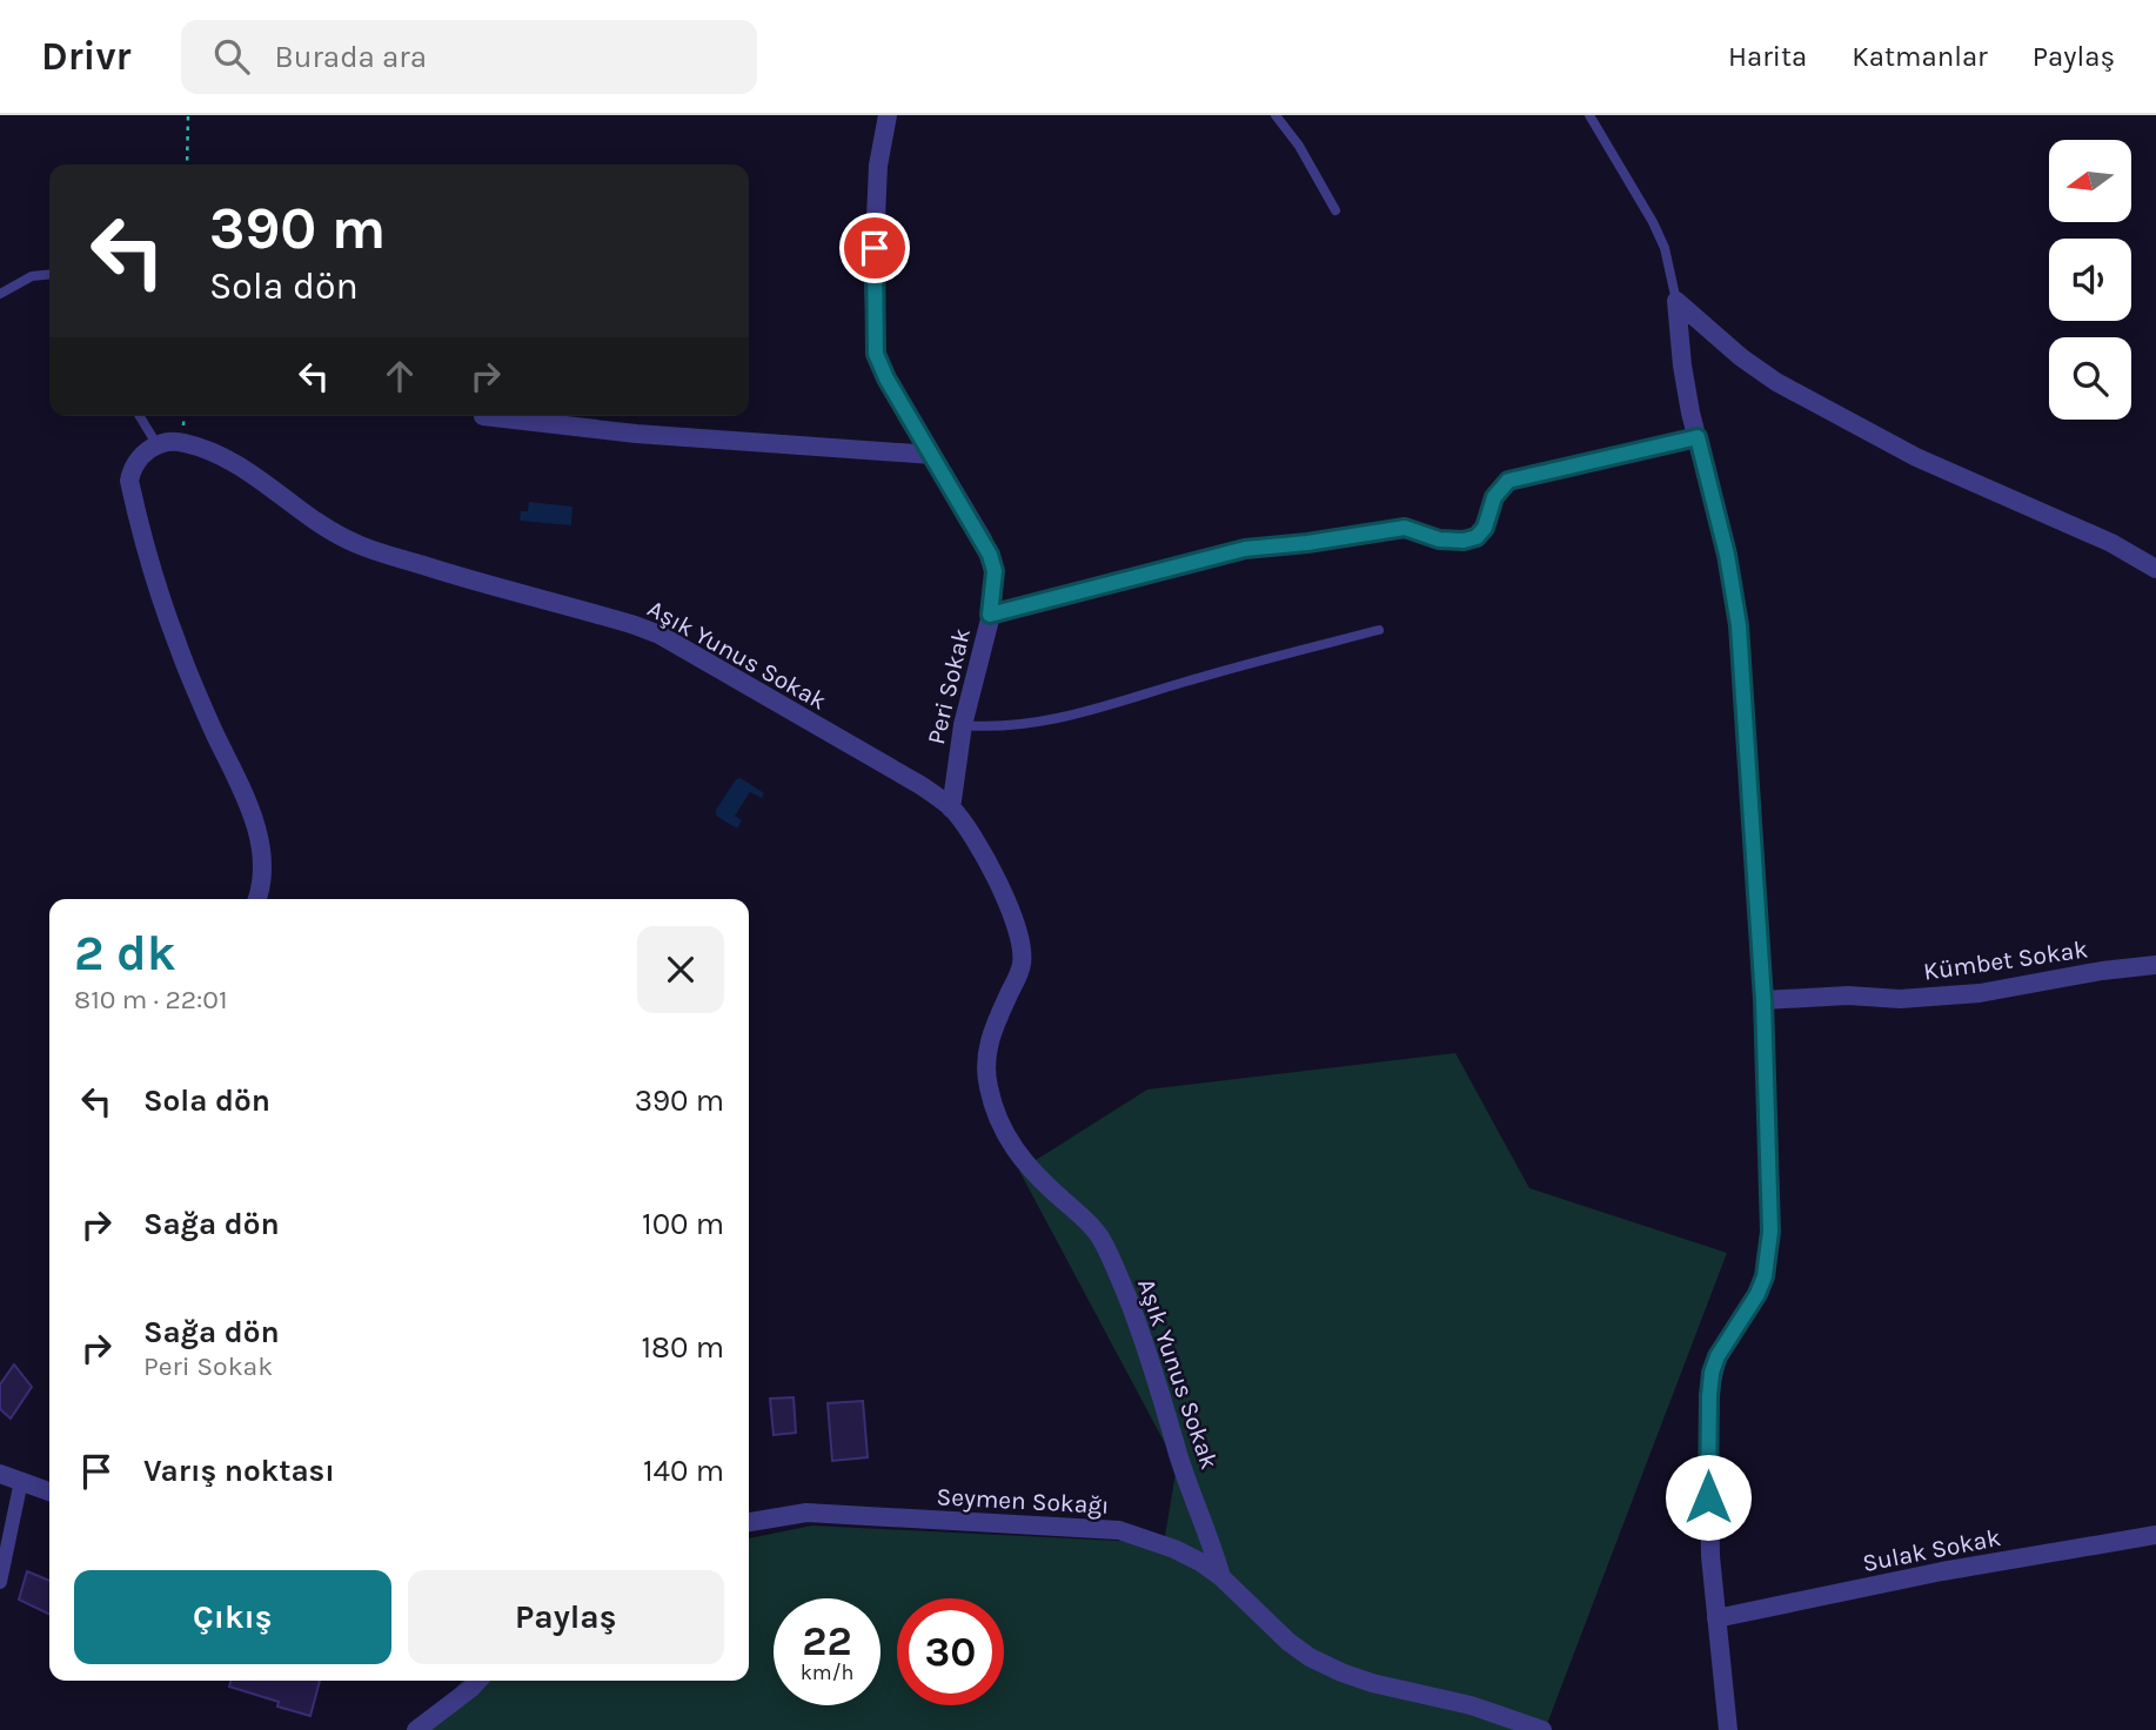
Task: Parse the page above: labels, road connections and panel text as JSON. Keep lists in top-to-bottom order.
{
  "streets": {
    "street": [
      "Aşık Yunus Sokak",
      "Peri Sokak",
      "Kümbet Sokak",
      "Seymen Sokağı",
      "Sulak Sokak"
    ]
  },
  "crossings": [
    ["Aşık Yunus Sokak", "Peri Sokak"],
    ["Aşık Yunus Sokak", "Seymen Sokağı"]
  ],
  "north": "left",
  "page": {
    "header": "Drivr",
    "search": "Burada ara",
    "nav": ["Harita", "Katmanlar", "Paylaş"],
    "turn": ["390 m", "Sola dön"],
    "heading": ["2 dk", "810 m · 22:01"],
    "list": [
      {
        "name": "Sola dön",
        "value": "390 m"
      },
      {
        "name": "Sağa dön",
        "value": "100 m"
      },
      {
        "name": "Sağa dön",
        "note": "Peri Sokak",
        "value": "180 m"
      },
      {
        "name": "Varış noktası",
        "value": "140 m"
      }
    ],
    "buttons": ["Çıkış", "Paylaş"],
    "speed": "22 km/h",
    "limit": "30"
  }
}
